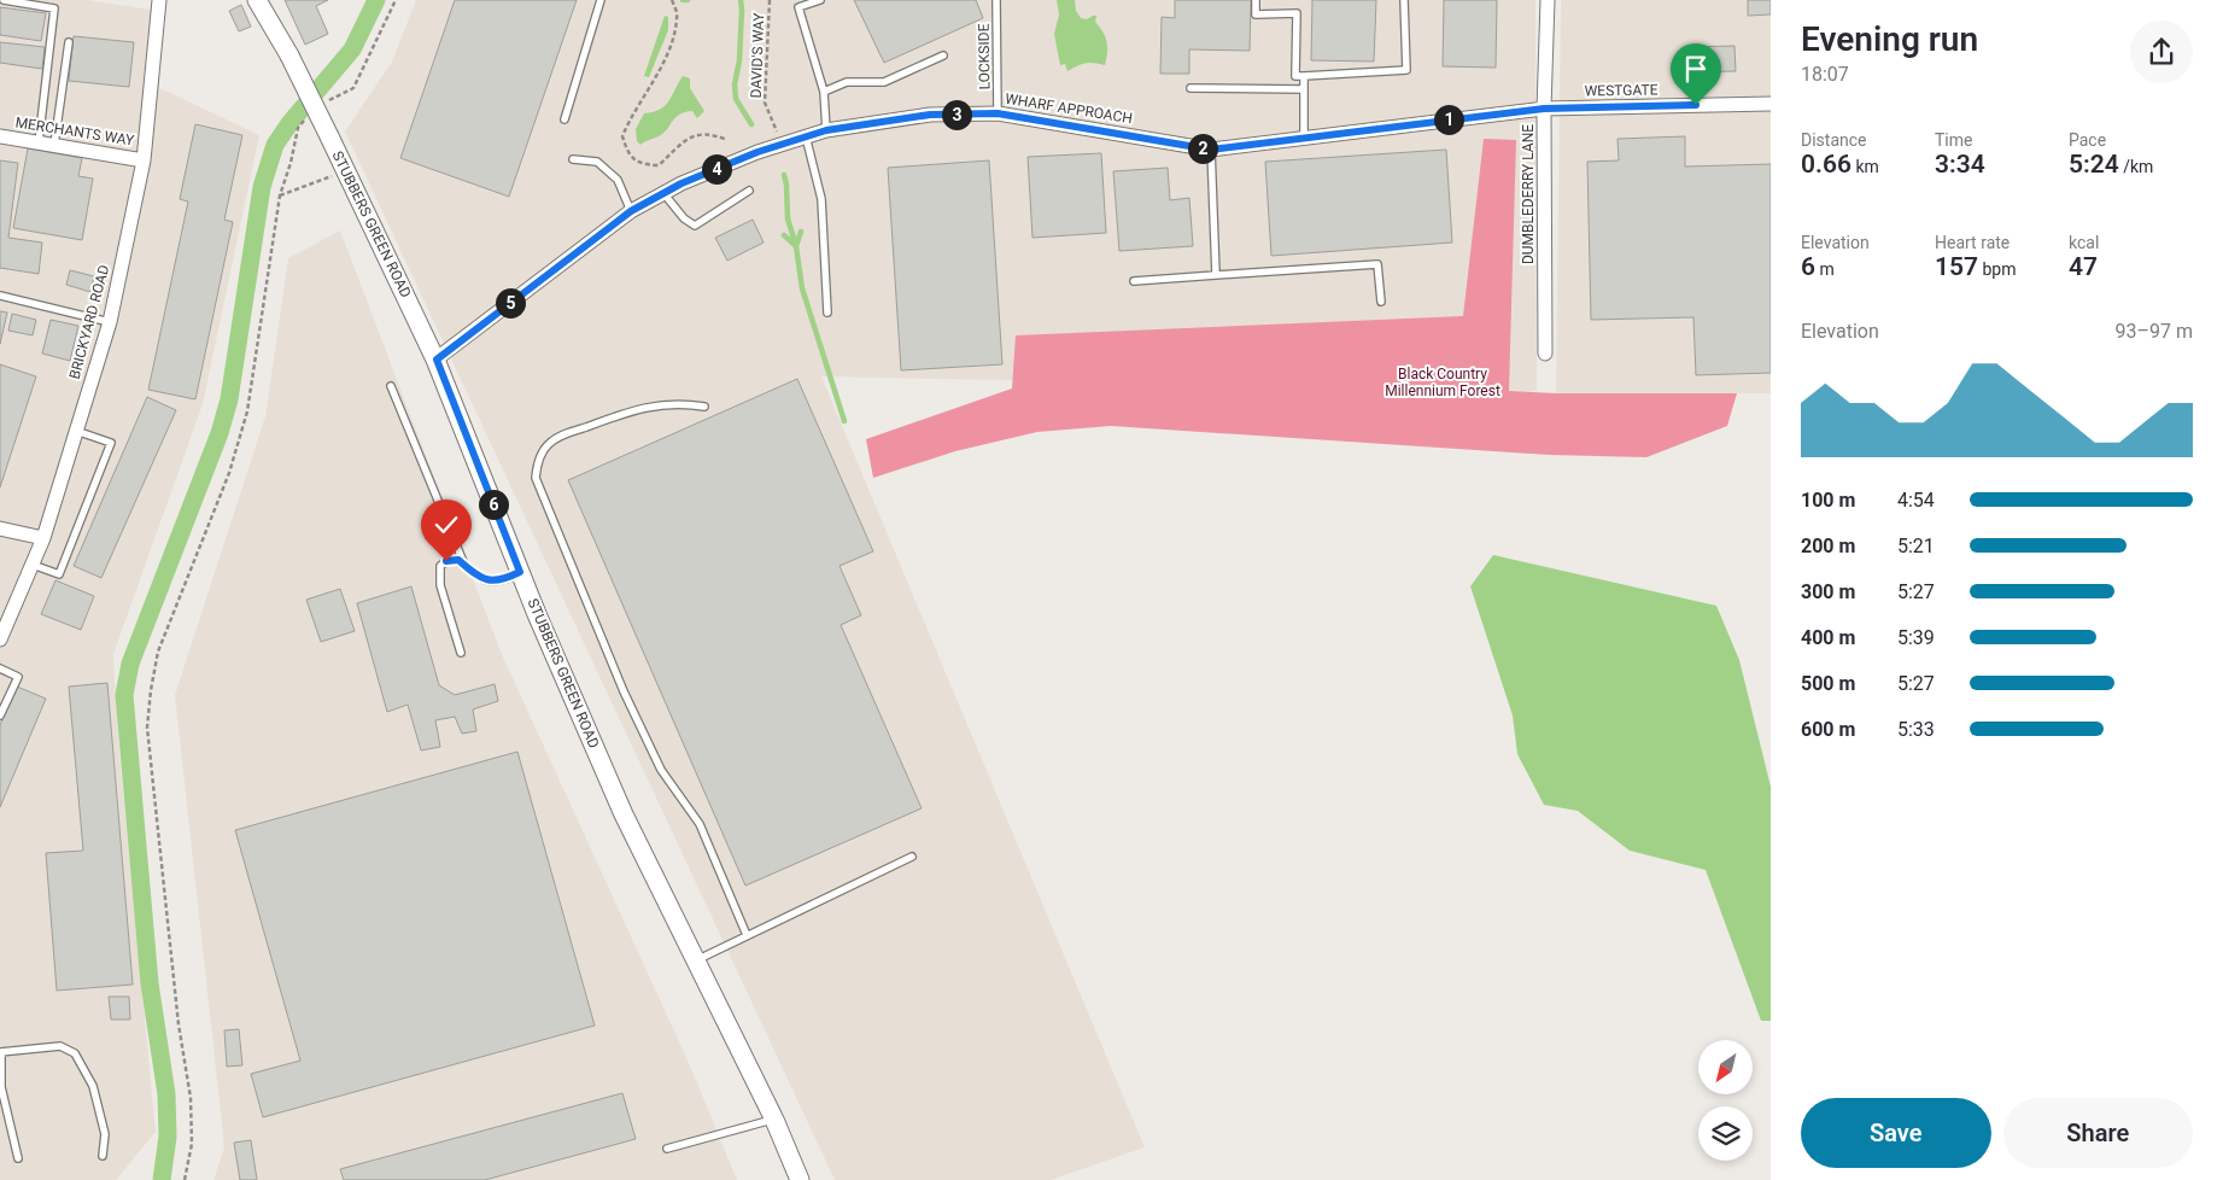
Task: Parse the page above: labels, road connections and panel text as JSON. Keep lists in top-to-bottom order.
{
  "streets": {
    "street": [
      "WESTGATE",
      "WHARF APPROACH",
      "MERCHANTS WAY",
      "DUMBLEDERRY LANE",
      "STUBBERS GREEN ROAD",
      "BRICKYARD ROAD"
    ],
    "lane": ["LOCKSIDE"],
    "path": ["DAVID'S WAY"]
  },
  "crossings": [
    ["DAVID'S WAY", "WHARF APPROACH"],
    ["LOCKSIDE", "WHARF APPROACH"],
    ["WESTGATE", "WHARF APPROACH"],
    ["WESTGATE", "DUMBLEDERRY LANE"],
    ["WHARF APPROACH", "DUMBLEDERRY LANE"],
    ["WHARF APPROACH", "STUBBERS GREEN ROAD"],
    ["MERCHANTS WAY", "BRICKYARD ROAD"]
  ],
  "parks": ["Black Country Millennium Forest"],
  "north": "bottom left",
  "page": {
    "heading": ["Evening run", "18:07"],
    "pins": [
      "3",
      "1",
      "2",
      "4",
      "5",
      "6"
    ],
    "stats": [
      ["Distance", "0.66 km"],
      ["Time", "3:34"],
      ["Pace", "5:24 /km"],
      ["Elevation", "6 m"],
      ["Heart rate", "157 bpm"],
      ["kcal", "47"]
    ],
    "chart": ["Elevation", "93–97 m"],
    "list": [
      {
        "name": "100 m",
        "note": "4:54"
      },
      {
        "name": "200 m",
        "note": "5:21"
      },
      {
        "name": "300 m",
        "note": "5:27"
      },
      {
        "name": "400 m",
        "note": "5:39"
      },
      {
        "name": "500 m",
        "note": "5:27"
      },
      {
        "name": "600 m",
        "note": "5:33"
      }
    ],
    "buttons": ["Save", "Share"]
  }
}
